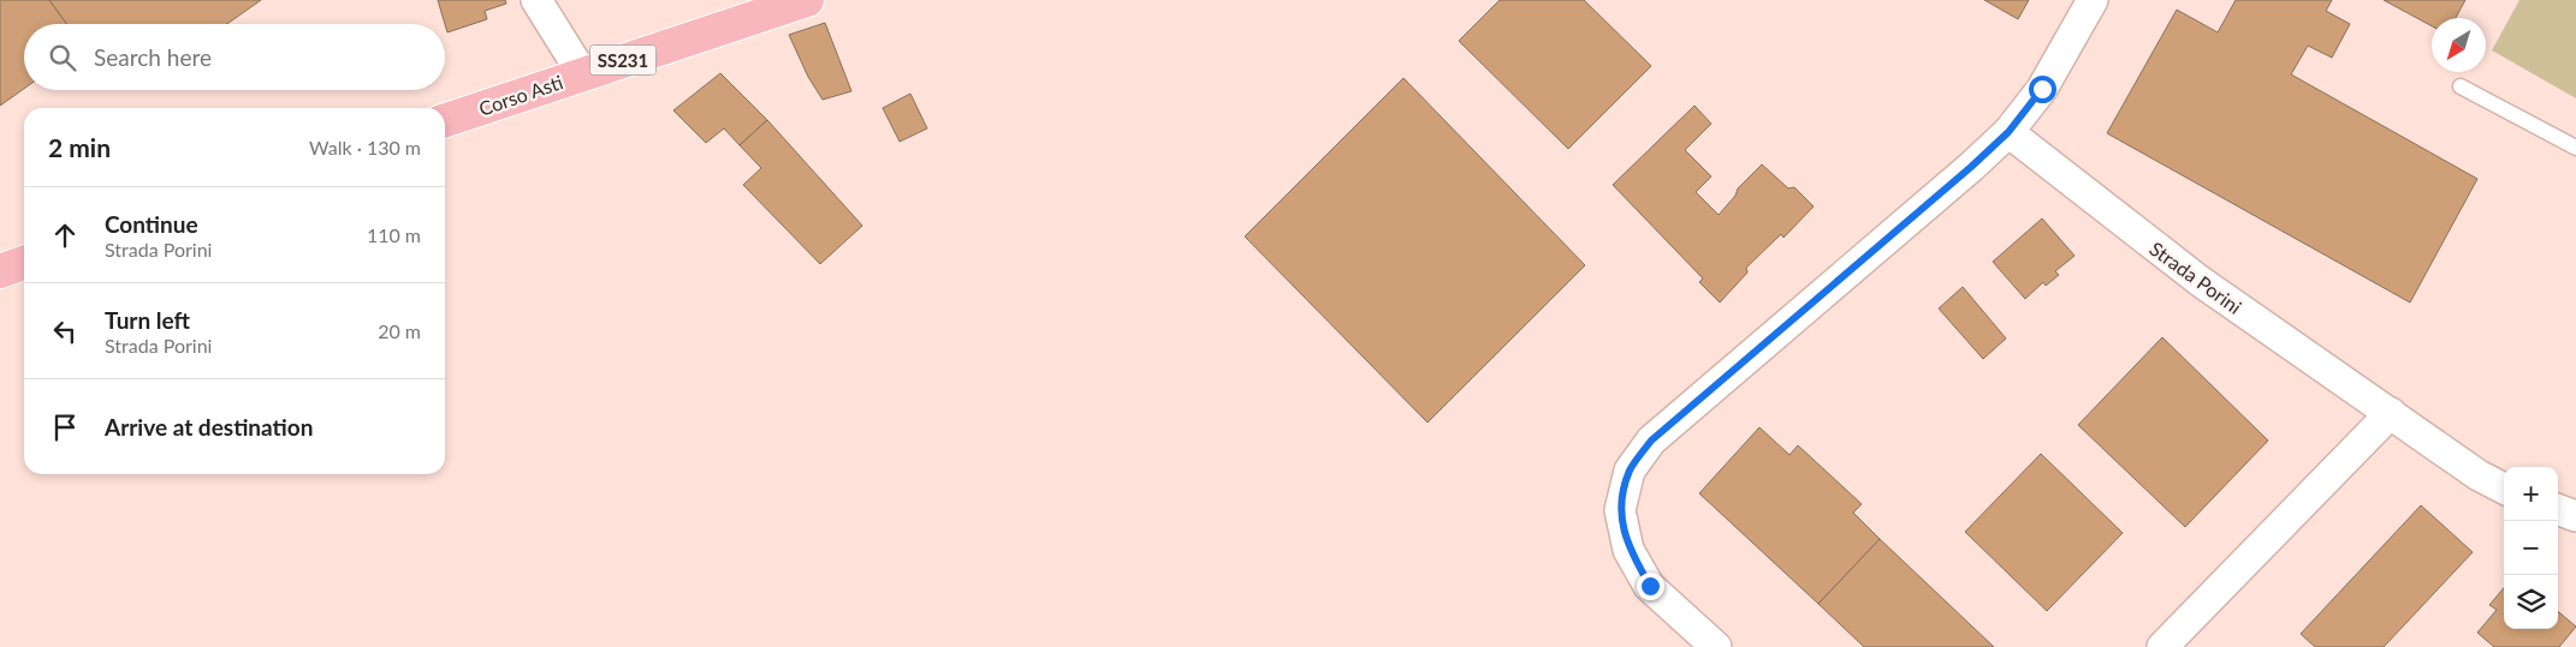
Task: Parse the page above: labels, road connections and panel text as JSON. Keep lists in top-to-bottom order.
{
  "streets": {
    "main road": ["SS231", "Corso Asti"],
    "street": ["Strada Porini"]
  },
  "north": "bottom left",
  "page": {
    "search": "Search here",
    "heading": ["2 min", "Walk · 130 m"],
    "list": [
      ["Continue", "Strada Porini", "110 m"],
      ["Turn left", "Strada Porini", "20 m"],
      "Arrive at destination"
    ],
    "map_buttons": ["+", "−"]
  }
}
